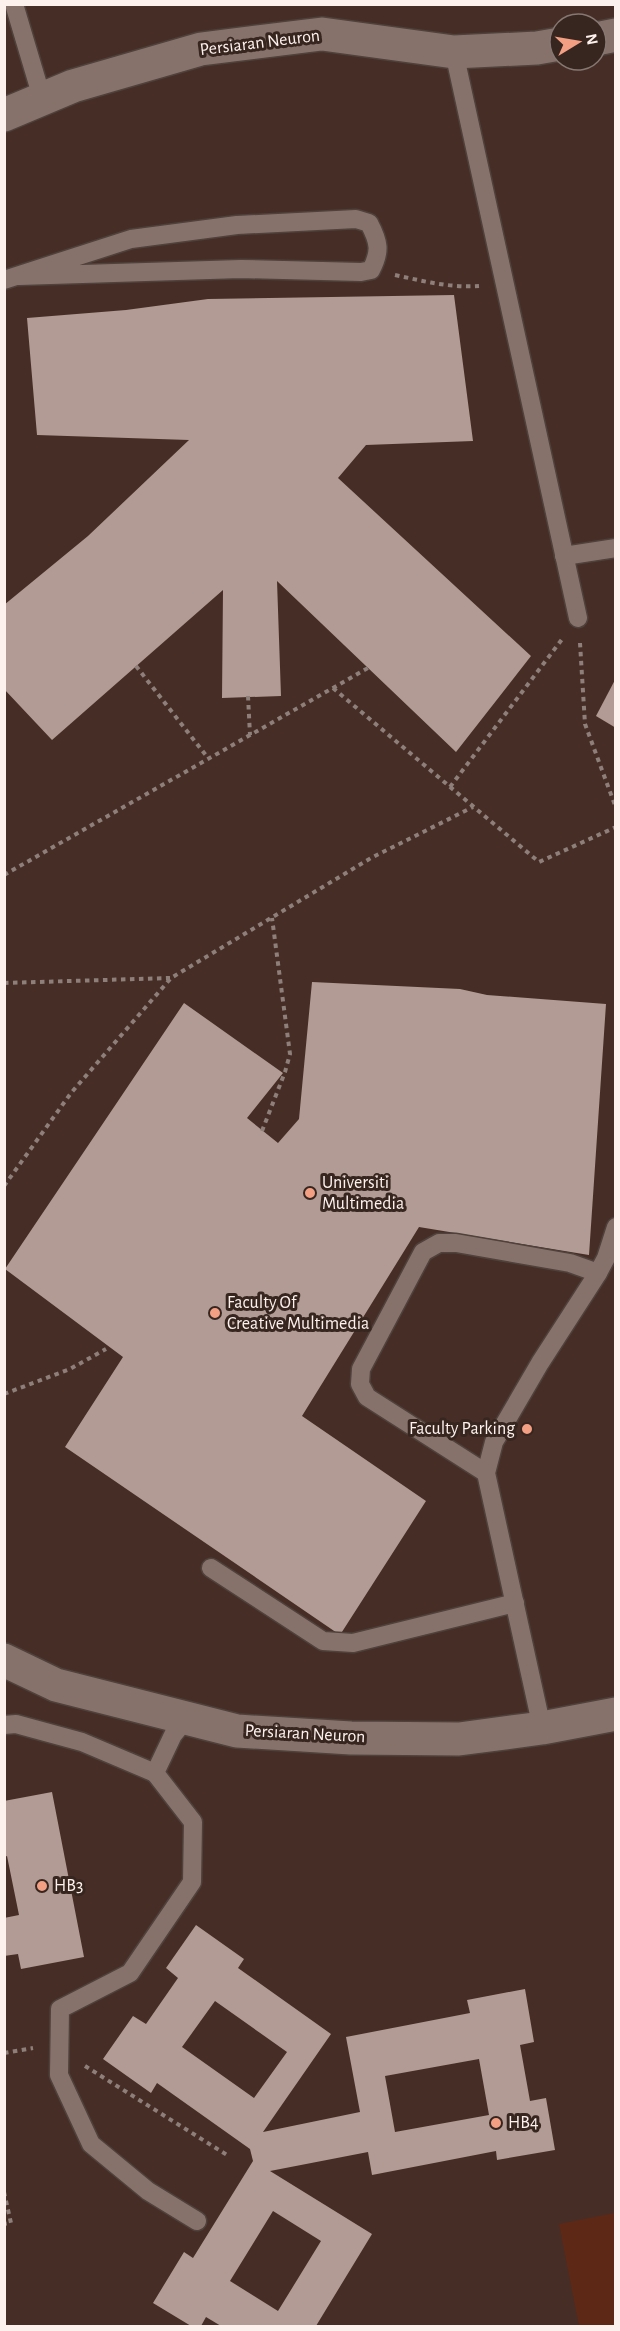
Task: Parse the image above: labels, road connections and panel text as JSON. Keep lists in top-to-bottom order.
{
  "streets": {
    "street": ["Persiaran Neuron"]
  },
  "places": [
    "Universiti Multimedia",
    "Faculty Of Creative Multimedia",
    "Faculty Parking",
    "HB3",
    "HB4"
  ],
  "north": "right"
}
